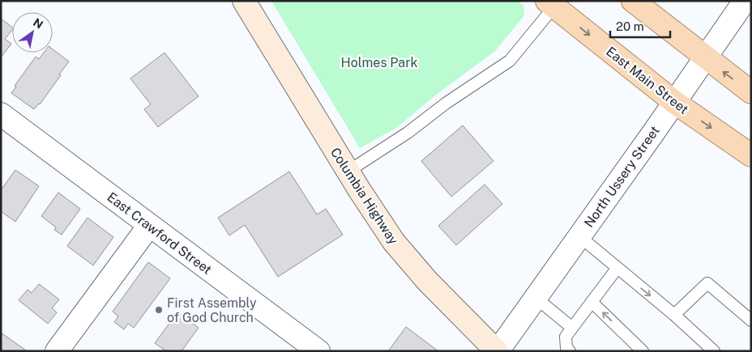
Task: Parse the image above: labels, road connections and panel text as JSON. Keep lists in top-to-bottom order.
{
  "streets": {
    "main road": ["East Main Street", "Columbia Highway"],
    "street": ["North Ussery Street", "East Crawford Street"]
  },
  "crossings": [
    ["East Main Street", "North Ussery Street"],
    ["North Ussery Street", "Columbia Highway"]
  ],
  "parks": ["Holmes Park"],
  "places": ["First Assembly of God Church"],
  "scale_bar": "20 m",
  "north": "top right"
}
